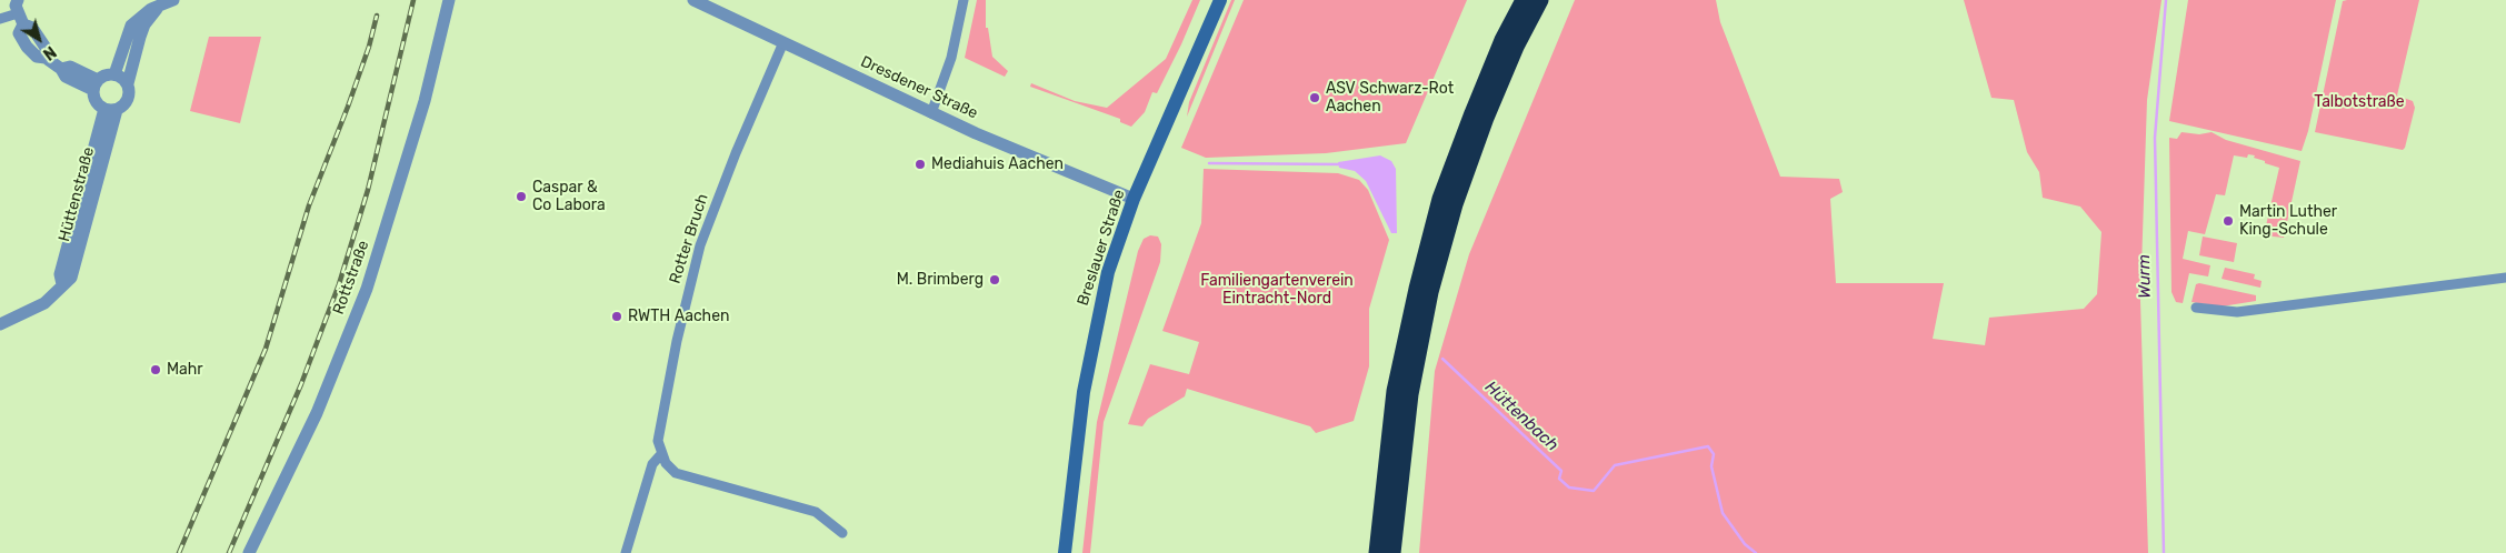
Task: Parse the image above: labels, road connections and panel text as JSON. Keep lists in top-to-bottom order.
{
  "streets": {
    "main road": ["Breslauer Straße"],
    "street": [
      "Dresdener Straße",
      "Hüttenstraße",
      "Rotter Bruch",
      "Rottstraße"
    ]
  },
  "crossings": [
    ["Dresdener Straße", "Rotter Bruch"],
    ["Dresdener Straße", "Breslauer Straße"]
  ],
  "water": ["Wurm", "Hüttenbach"],
  "parks": ["Talbotstraße", "Familiengartenverein Eintracht-Nord"],
  "places": [
    "ASV Schwarz-Rot Aachen",
    "Mediahuis Aachen",
    "Caspar & Co Labora",
    "Martin Luther King-Schule",
    "M. Brimberg",
    "RWTH Aachen",
    "Mahr"
  ],
  "north": "bottom right"
}
